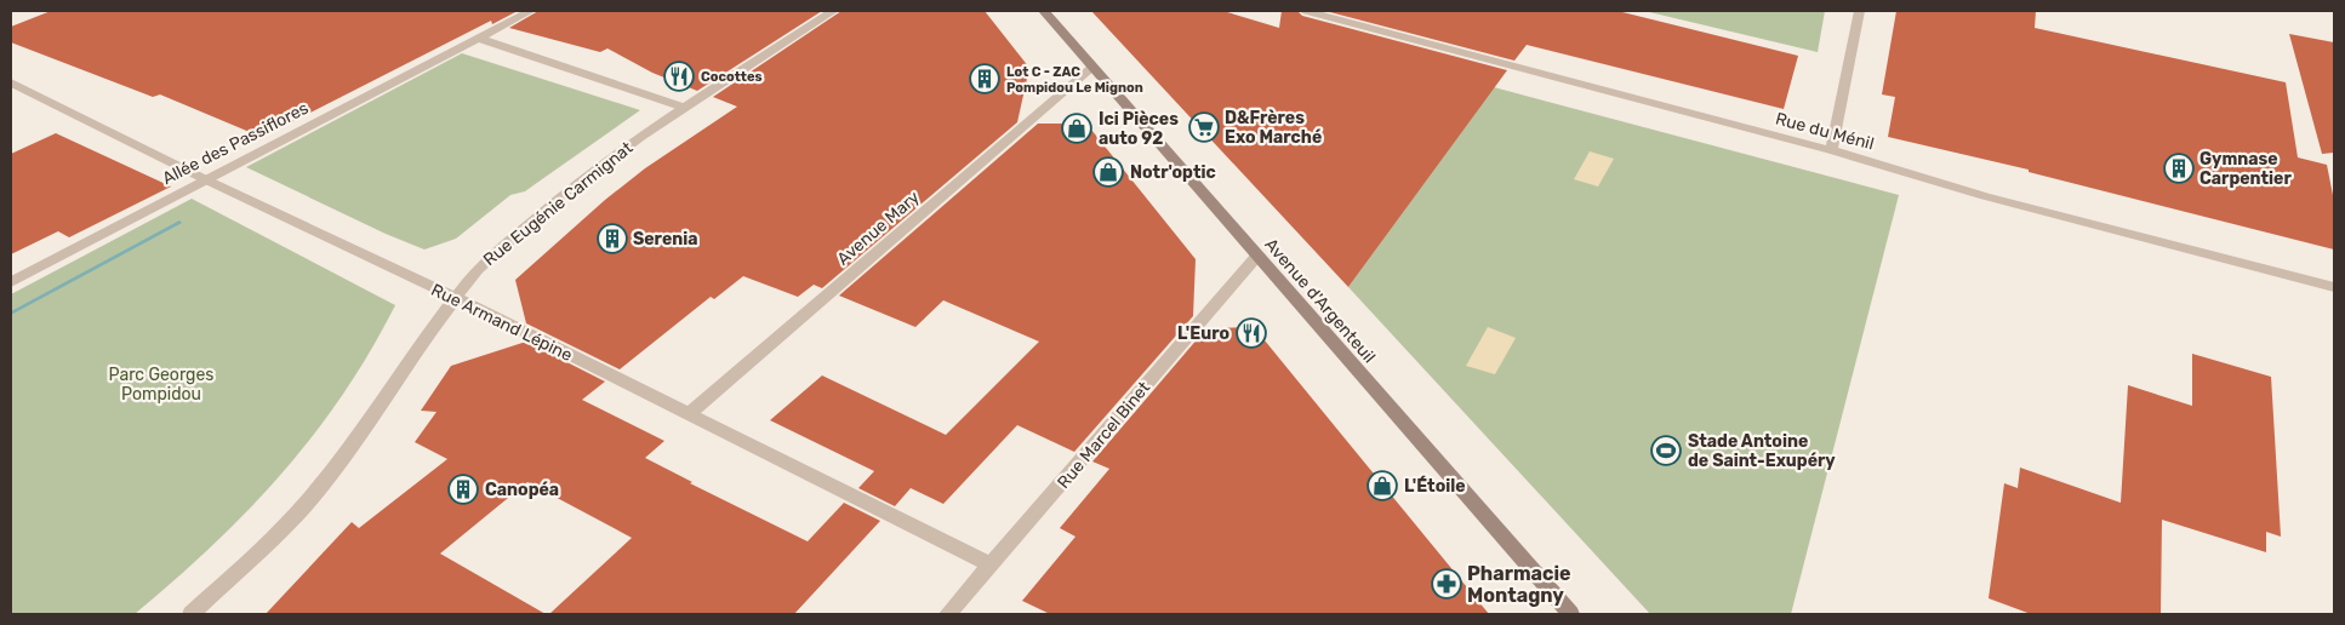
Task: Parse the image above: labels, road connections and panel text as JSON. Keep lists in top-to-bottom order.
{
  "streets": {
    "main road": ["Avenue d'Argenteuil"],
    "street": [
      "Rue du Ménil",
      "Allée des Passiflores",
      "Rue Eugénie Carmignat",
      "Avenue Mary",
      "Rue Armand Lépine",
      "Rue Marcel Binet"
    ]
  },
  "crossings": [
    ["Allée des Passiflores", "Rue Armand Lépine"],
    ["Rue Eugénie Carmignat", "Rue Armand Lépine"],
    ["Avenue Mary", "Avenue d'Argenteuil"],
    ["Avenue Mary", "Rue Armand Lépine"],
    ["Avenue d'Argenteuil", "Rue Marcel Binet"],
    ["Rue Armand Lépine", "Rue Marcel Binet"]
  ],
  "parks": ["Parc Georges Pompidou"],
  "places": {
    "restaurant": ["Cocottes", "L'Euro"],
    "building": [
      "Lot C - ZAC Pompidou Le Mignon",
      "Gymnase Carpentier",
      "Serenia",
      "Canopéa"
    ],
    "supermarket": ["D&Frères Exo Marché"],
    "shop": ["Ici Pièces auto 92", "Notr'optic", "L'Étoile"],
    "sports": ["Stade Antoine de Saint-Exupéry"],
    "pharmacy": ["Pharmacie Montagny"]
  }
}
